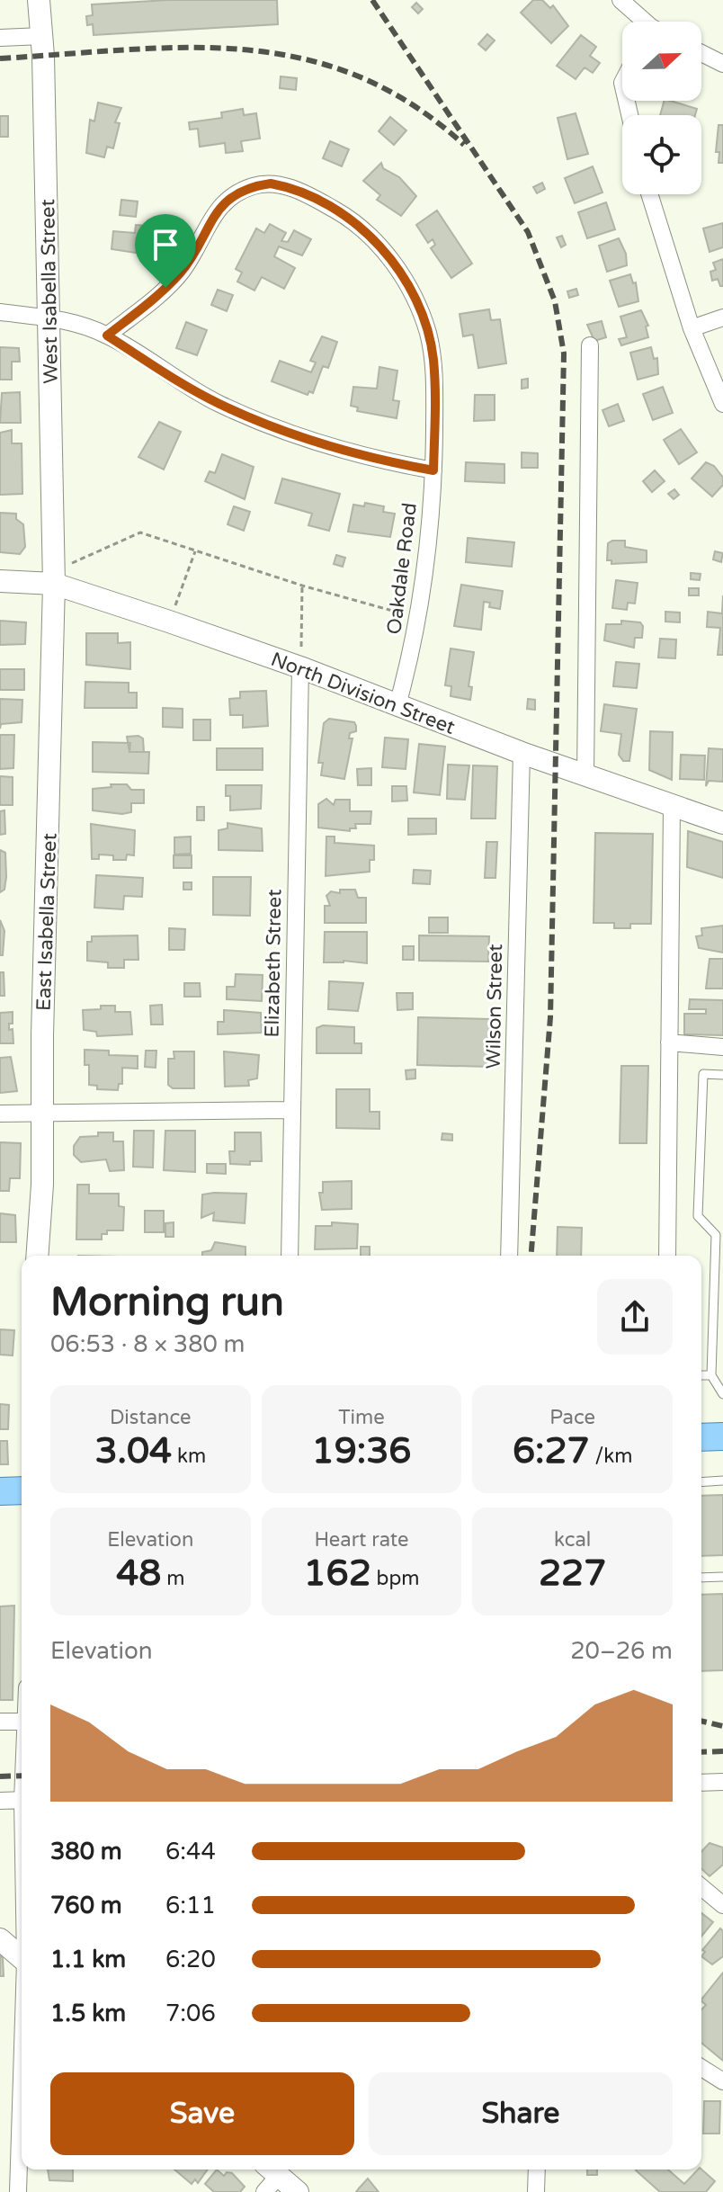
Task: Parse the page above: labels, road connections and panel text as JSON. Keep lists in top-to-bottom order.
{
  "streets": {
    "street": [
      "West Isabella Street",
      "Oakdale Road",
      "North Division Street",
      "East Isabella Street",
      "Elizabeth Street",
      "Wilson Street"
    ]
  },
  "crossings": [
    ["West Isabella Street", "North Division Street"],
    ["West Isabella Street", "East Isabella Street"],
    ["Oakdale Road", "North Division Street"],
    ["North Division Street", "East Isabella Street"],
    ["North Division Street", "Elizabeth Street"],
    ["North Division Street", "Wilson Street"]
  ],
  "north": "right",
  "page": {
    "heading": ["Morning run", "06:53 · 8 × 380 m"],
    "stats": [
      ["Distance", "3.04 km"],
      ["Time", "19:36"],
      ["Pace", "6:27 /km"],
      ["Elevation", "48 m"],
      ["Heart rate", "162 bpm"],
      ["kcal", "227"]
    ],
    "chart": ["Elevation", "20–26 m"],
    "list": [
      {
        "name": "380 m",
        "note": "6:44"
      },
      {
        "name": "760 m",
        "note": "6:11"
      },
      {
        "name": "1.1 km",
        "note": "6:20"
      },
      {
        "name": "1.5 km",
        "note": "7:06"
      }
    ],
    "buttons": ["Save", "Share"]
  }
}
